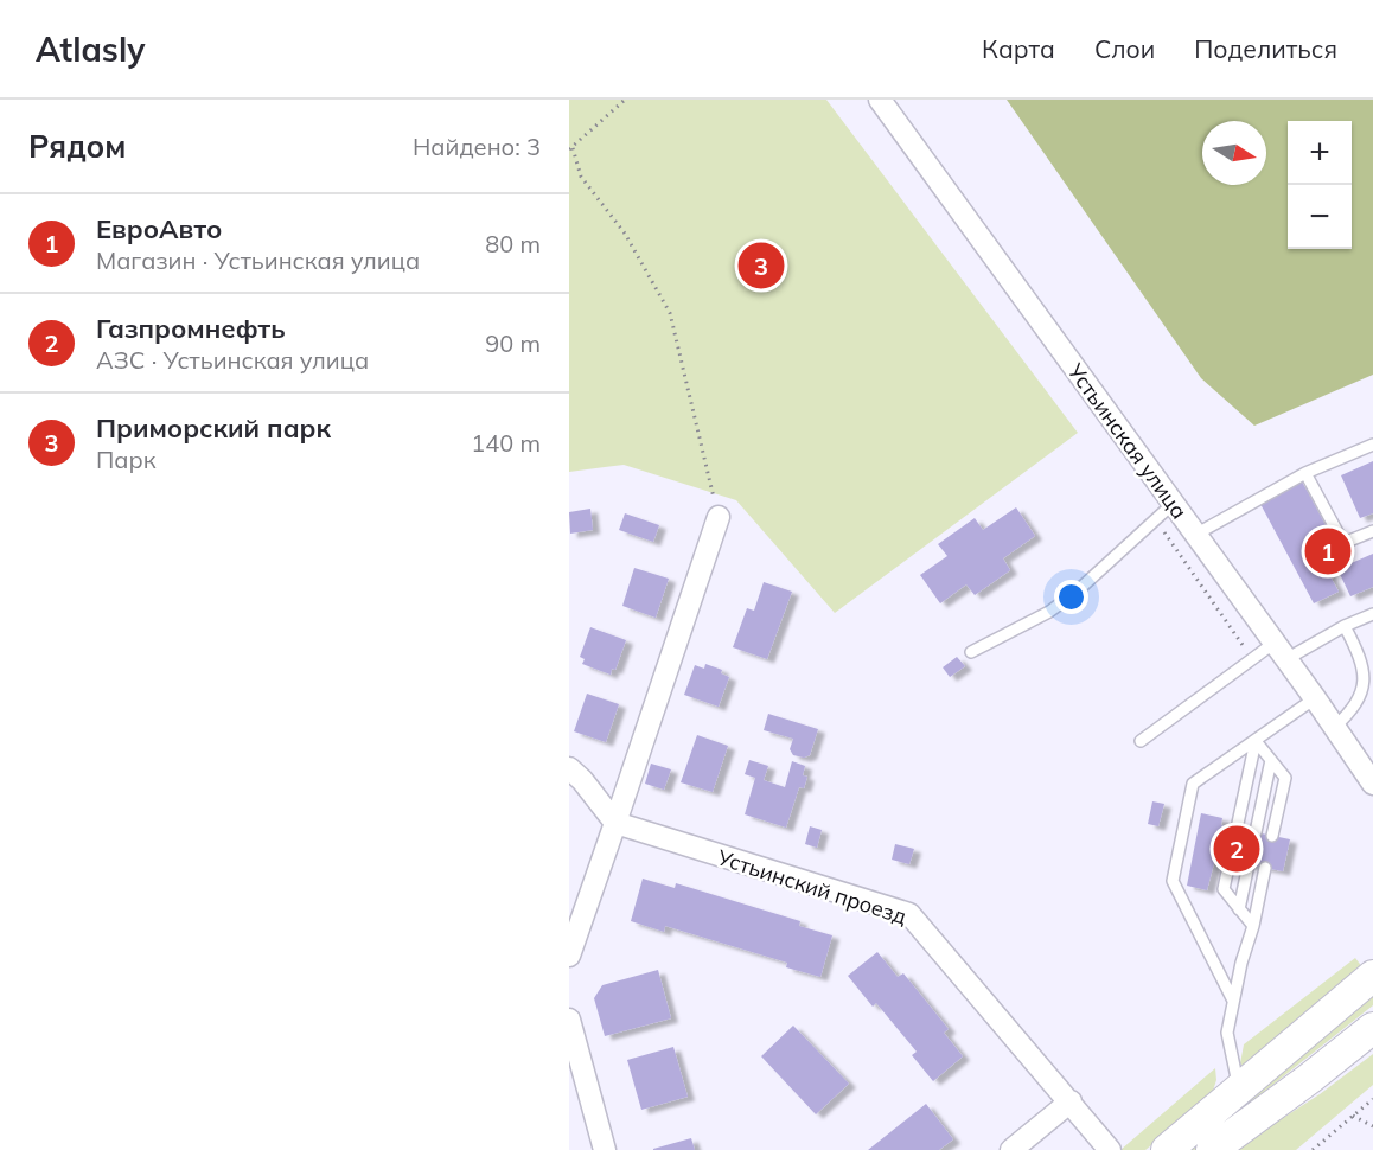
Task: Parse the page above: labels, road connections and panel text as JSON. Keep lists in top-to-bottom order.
{
  "streets": {
    "street": ["Устьинская улица", "Устьинский проезд"]
  },
  "north": "right",
  "page": {
    "header": "Atlasly",
    "nav": ["Карта", "Слои", "Поделиться"],
    "heading": ["Рядом", "Найдено: 3"],
    "map_buttons": ["+", "−"],
    "list": [
      {
        "mark": "1",
        "name": "ЕвроАвто",
        "note": "Магазин · Устьинская улица",
        "value": "80 m"
      },
      {
        "mark": "2",
        "name": "Газпромнефть",
        "note": "АЗС · Устьинская улица",
        "value": "90 m"
      },
      {
        "mark": "3",
        "name": "Приморский парк",
        "note": "Парк",
        "value": "140 m"
      }
    ],
    "pins": ["3", "1", "2"]
  }
}
